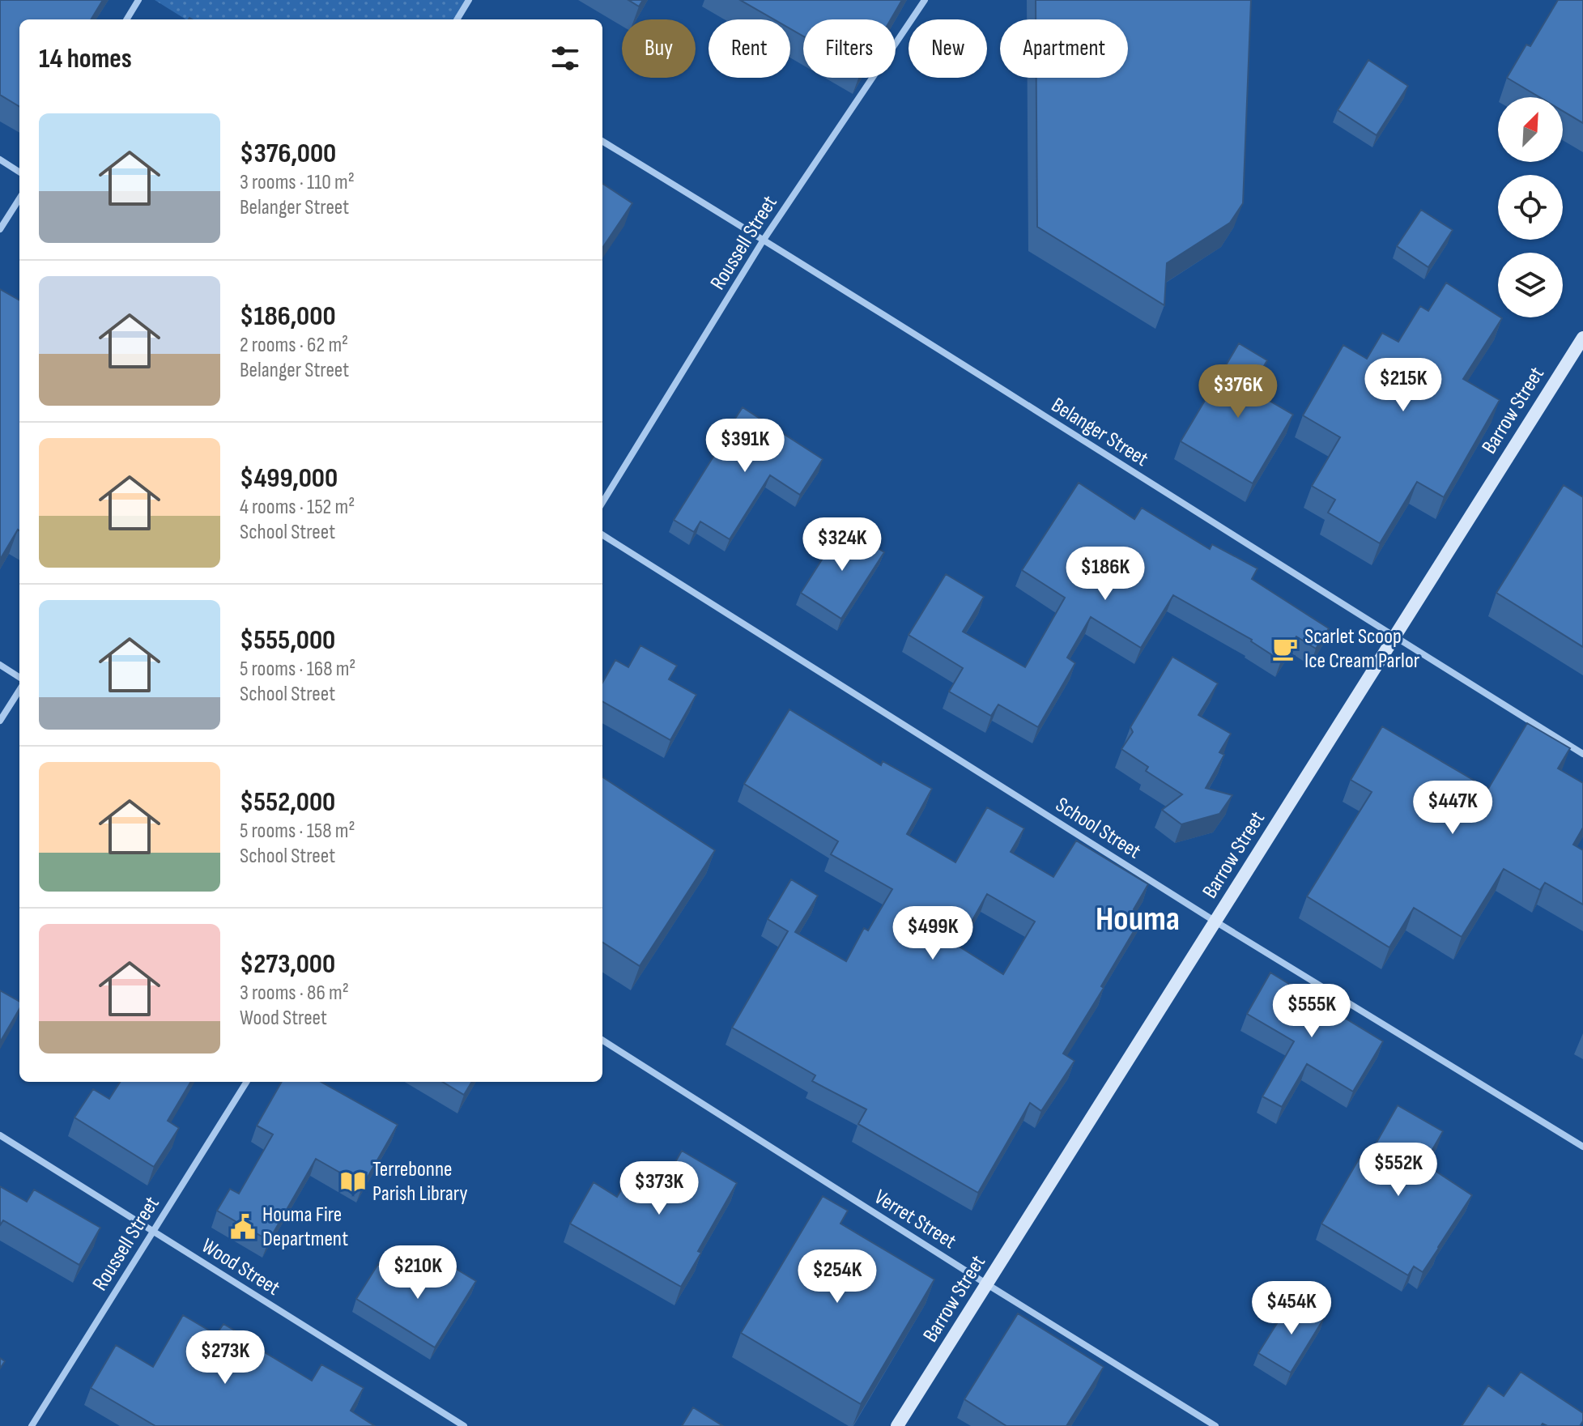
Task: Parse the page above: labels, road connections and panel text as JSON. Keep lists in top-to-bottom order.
{
  "streets": {
    "main road": ["Barrow Street"],
    "street": [
      "Roussell Street",
      "Belanger Street",
      "School Street",
      "Verret Street",
      "Wood Street"
    ]
  },
  "crossings": [
    ["Roussell Street", "Belanger Street"],
    ["Roussell Street", "Wood Street"],
    ["Barrow Street", "Belanger Street"],
    ["Barrow Street", "School Street"],
    ["Barrow Street", "Verret Street"]
  ],
  "districts": ["Houma"],
  "places": {
    "cafe": ["Scarlet Scoop Ice Cream Parlor"],
    "library": ["Terrebonne Parish Library"],
    "public building": ["Houma Fire Department"]
  },
  "north": "top right",
  "page": {
    "chip": [
      "Buy",
      "Rent",
      "Filters",
      "New",
      "Apartment"
    ],
    "heading": "14 homes",
    "list": [
      {
        "name": "$376,000",
        "note": "3 rooms · 110 m² · Belanger Street"
      },
      {
        "name": "$186,000",
        "note": "2 rooms · 62 m² · Belanger Street"
      },
      {
        "name": "$499,000",
        "note": "4 rooms · 152 m² · School Street"
      },
      {
        "name": "$555,000",
        "note": "5 rooms · 168 m² · School Street"
      },
      {
        "name": "$552,000",
        "note": "5 rooms · 158 m² · School Street"
      },
      {
        "name": "$273,000",
        "note": "3 rooms · 86 m² · Wood Street"
      }
    ],
    "price": [
      "$215K",
      "$376K",
      "$391K",
      "$324K",
      "$186K",
      "$447K",
      "$499K",
      "$555K",
      "$552K",
      "$373K",
      "$210K",
      "$254K",
      "$454K",
      "$273K"
    ]
  }
}
